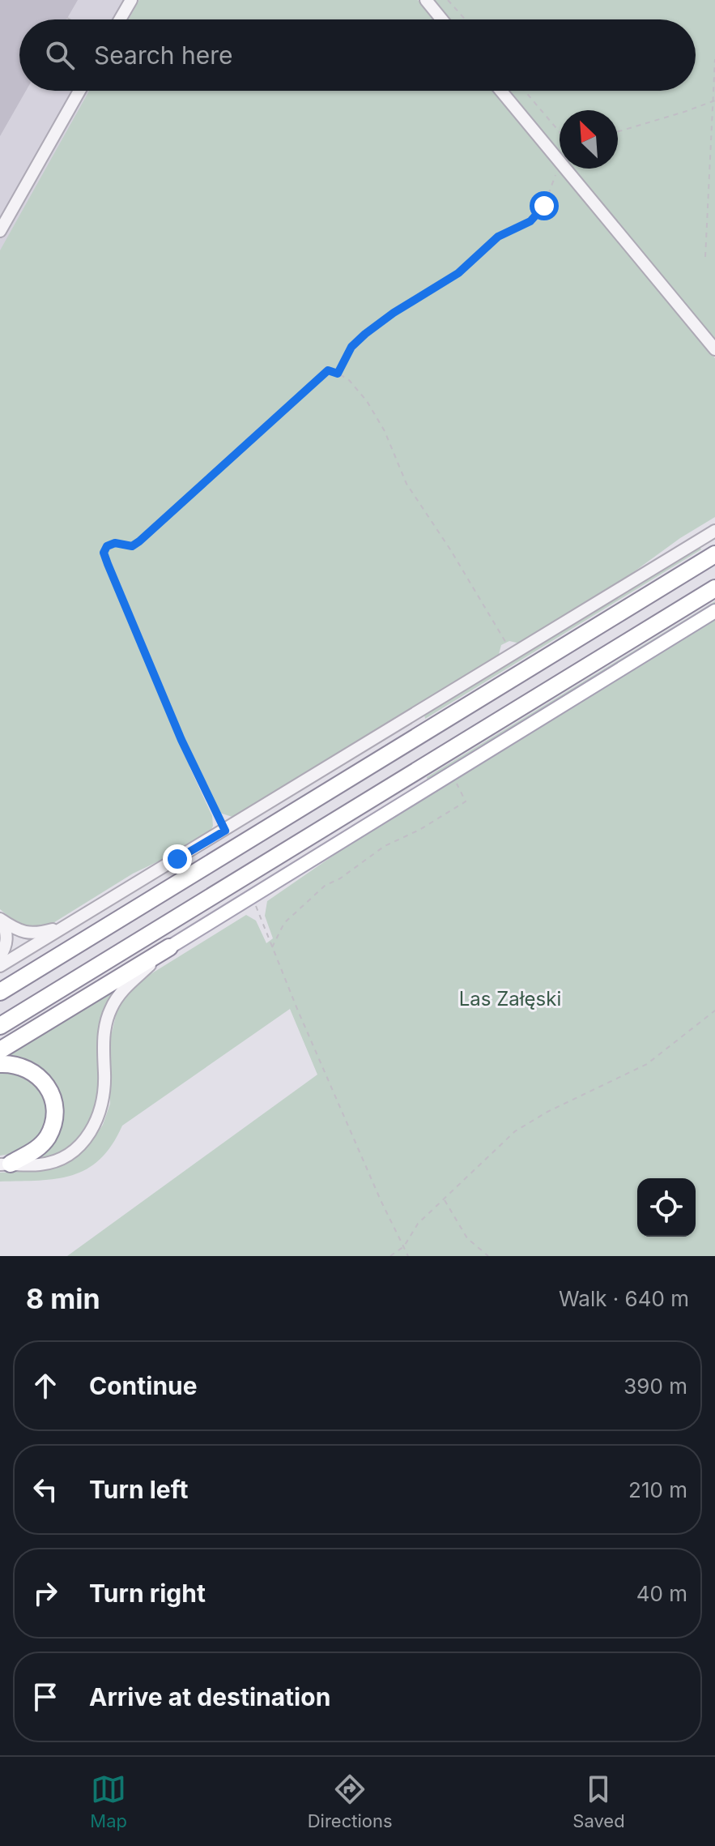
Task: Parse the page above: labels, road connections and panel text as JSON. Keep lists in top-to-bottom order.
{
  "parks": ["Las Załęski"],
  "north": "top left",
  "page": {
    "search": "Search here",
    "heading": ["8 min", "Walk · 640 m"],
    "list": [
      ["Continue", "390 m"],
      ["Turn left", "210 m"],
      ["Turn right", "40 m"],
      "Arrive at destination"
    ],
    "nav": ["Map", "Directions", "Saved"]
  }
}
